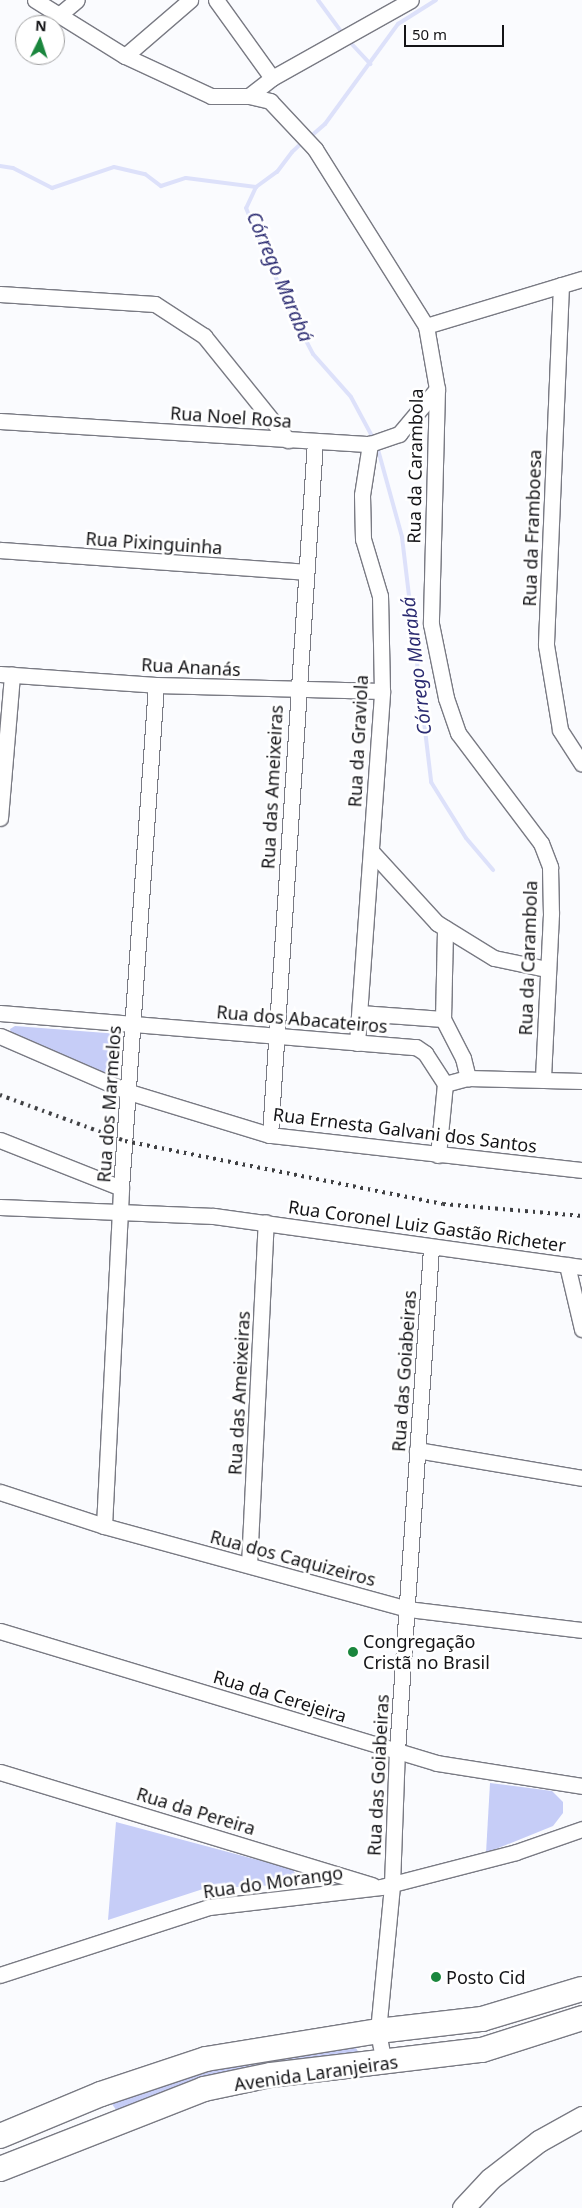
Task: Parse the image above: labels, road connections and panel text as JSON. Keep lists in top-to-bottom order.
{
  "streets": {
    "main road": ["Avenida Laranjeiras"],
    "street": [
      "Rua Noel Rosa",
      "Rua da Carambola",
      "Rua da Framboesa",
      "Rua Pixinguinha",
      "Rua Ananás",
      "Rua da Graviola",
      "Rua das Ameixeiras",
      "Rua dos Abacateiros",
      "Rua dos Marmelos",
      "Rua Ernesta Galvani dos Santos",
      "Rua Coronel Luiz Gastão Richeter",
      "Rua das Goiabeiras",
      "Rua dos Caquizeiros",
      "Rua da Cerejeira",
      "Rua da Pereira",
      "Rua do Morango"
    ]
  },
  "crossings": [
    ["Rua Noel Rosa", "Rua da Carambola"],
    ["Rua Noel Rosa", "Rua da Graviola"],
    ["Rua Noel Rosa", "Rua das Ameixeiras"],
    ["Rua Pixinguinha", "Rua das Ameixeiras"],
    ["Rua Ananás", "Rua da Graviola"],
    ["Rua Ananás", "Rua das Ameixeiras"],
    ["Rua Ananás", "Rua dos Marmelos"],
    ["Rua da Graviola", "Rua dos Abacateiros"],
    ["Rua das Ameixeiras", "Rua dos Abacateiros"],
    ["Rua das Ameixeiras", "Rua Ernesta Galvani dos Santos"],
    ["Rua das Ameixeiras", "Rua Coronel Luiz Gastão Richeter"],
    ["Rua das Ameixeiras", "Rua dos Caquizeiros"],
    ["Rua dos Abacateiros", "Rua dos Marmelos"],
    ["Rua dos Marmelos", "Rua Ernesta Galvani dos Santos"],
    ["Rua dos Marmelos", "Rua Coronel Luiz Gastão Richeter"],
    ["Rua dos Marmelos", "Rua dos Caquizeiros"],
    ["Rua Coronel Luiz Gastão Richeter", "Rua das Goiabeiras"],
    ["Rua das Goiabeiras", "Rua dos Caquizeiros"],
    ["Rua das Goiabeiras", "Rua da Cerejeira"],
    ["Rua das Goiabeiras", "Rua da Pereira"],
    ["Rua das Goiabeiras", "Rua do Morango"],
    ["Rua das Goiabeiras", "Avenida Laranjeiras"],
    ["Rua da Pereira", "Rua do Morango"]
  ],
  "water": ["Córrego Marabá"],
  "places": ["Congregação Cristã no Brasil", "Posto Cid"],
  "scale_bar": "50 m",
  "north": "top"
}
